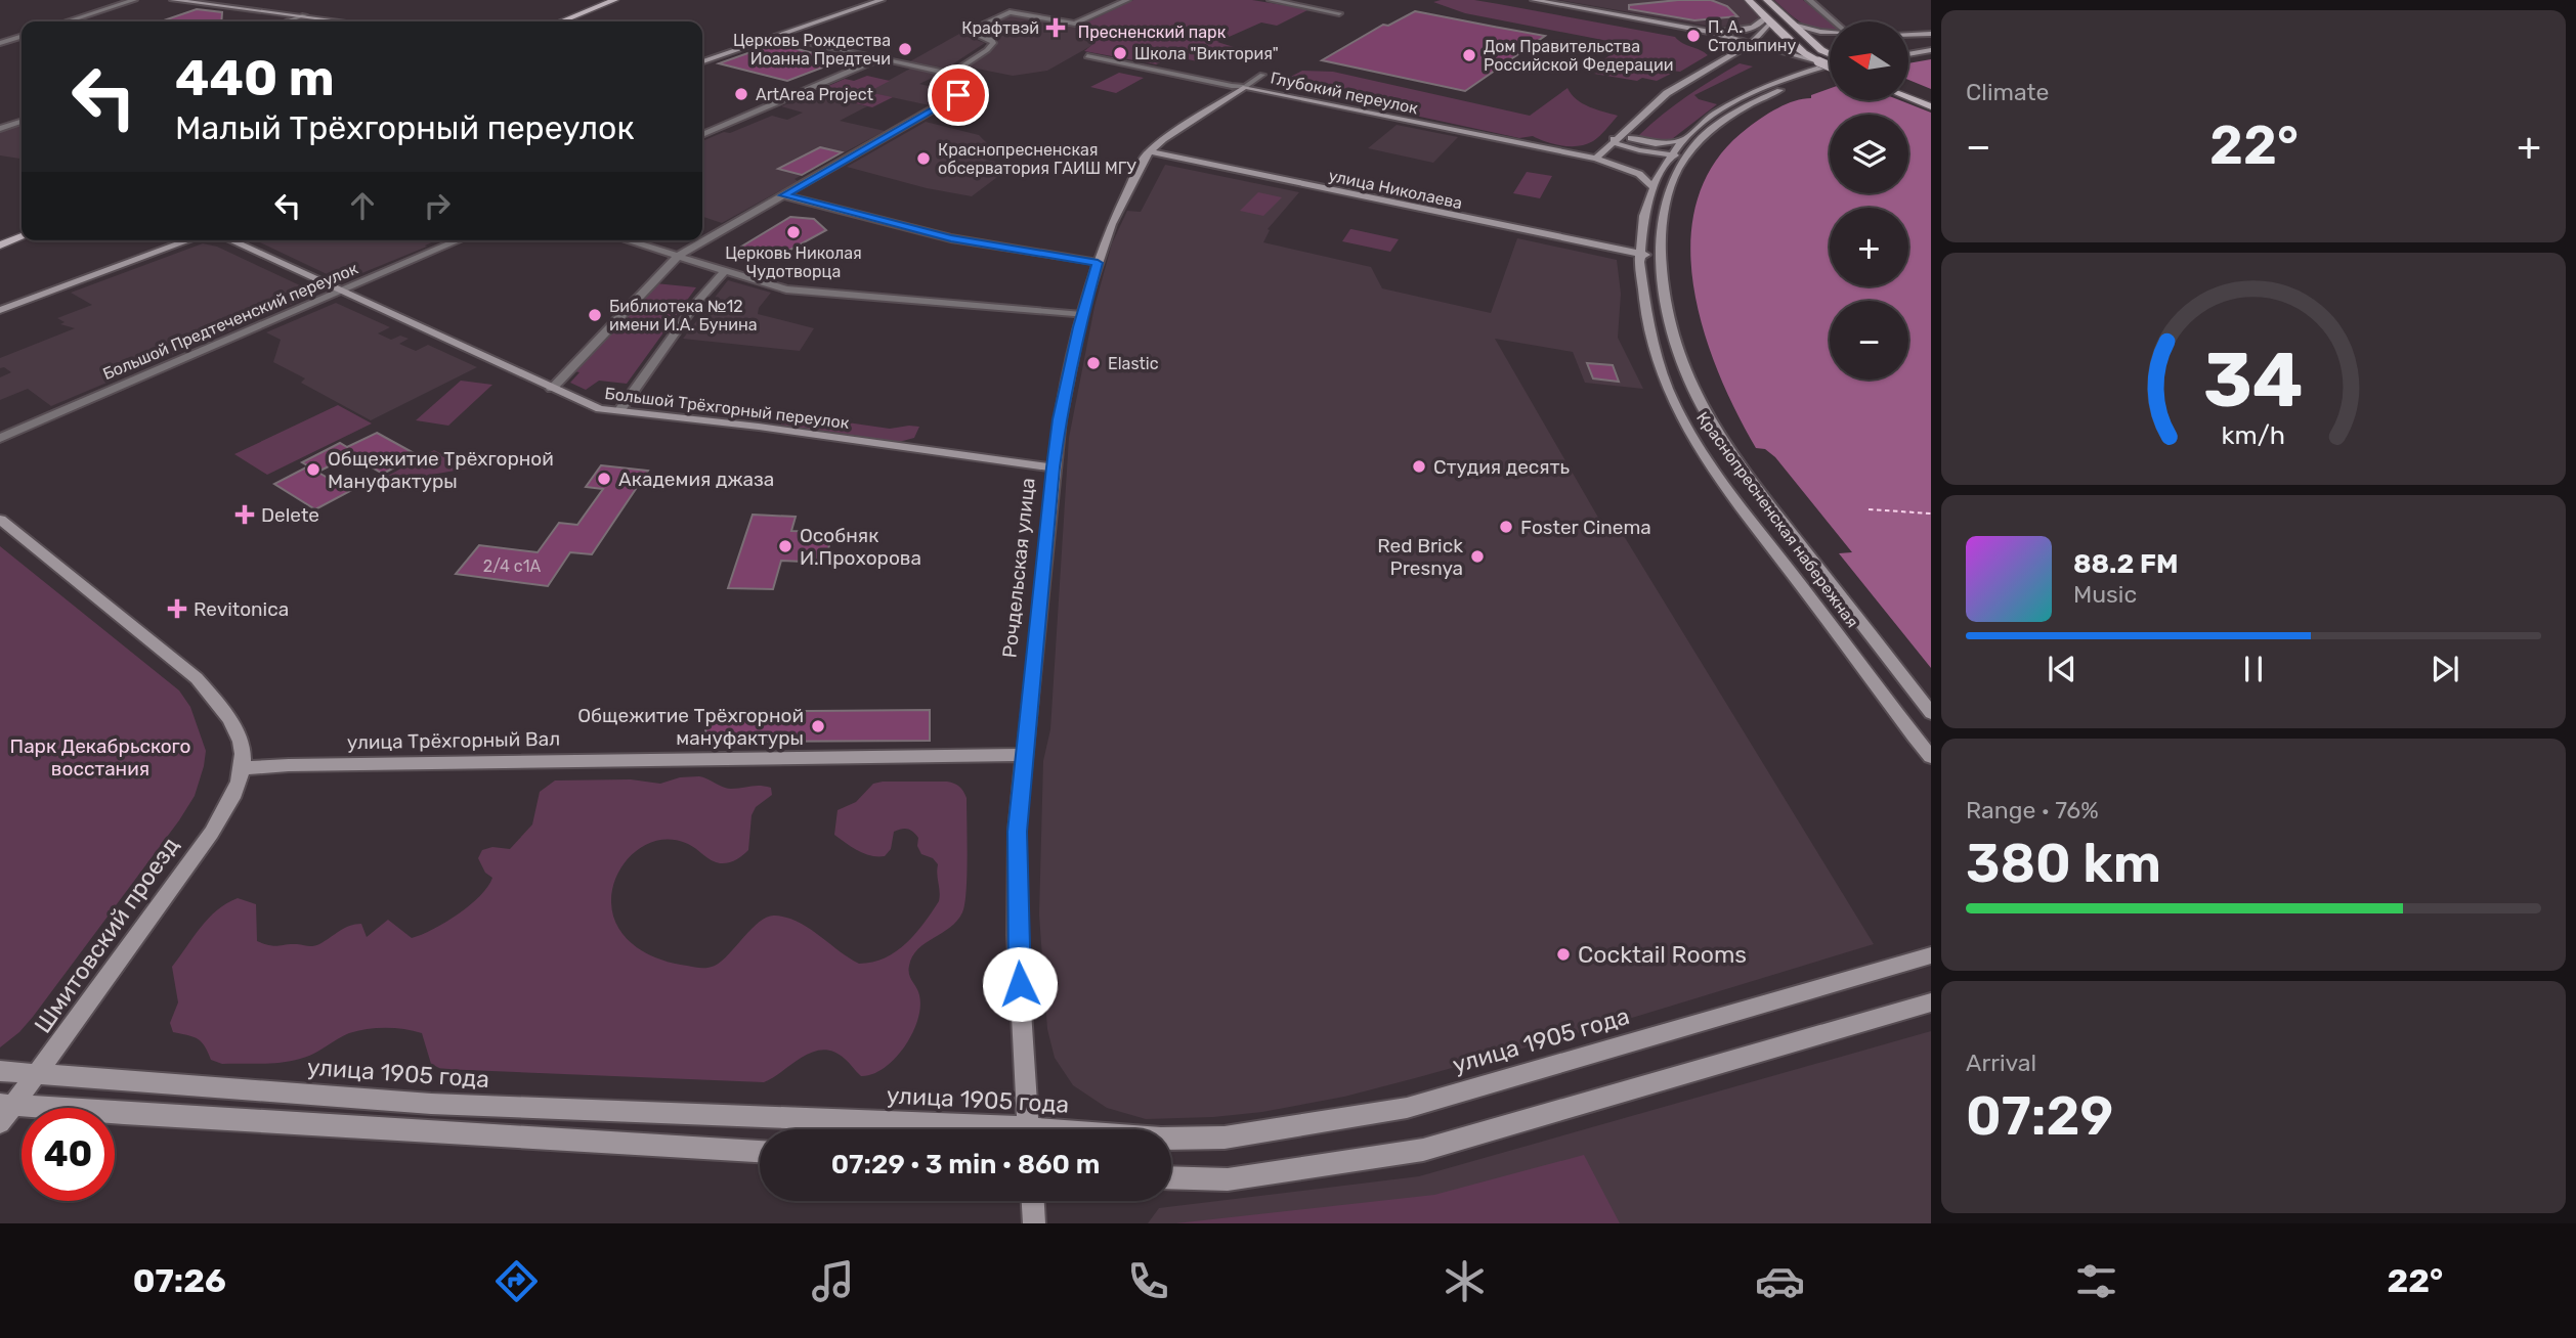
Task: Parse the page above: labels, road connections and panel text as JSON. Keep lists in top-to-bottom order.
{
  "streets": {
    "main road": [
      "Глубокий переулок",
      "улица Николаева",
      "Большой Трёхгорный переулок",
      "Краснопресненская набережная",
      "Рочдельская улица",
      "улица Трёхгорный Вал",
      "Шмитовский проезд",
      "улица 1905 года"
    ],
    "street": ["Большой Предтеченский переулок"]
  },
  "crossings": [
    ["Глубокий переулок", "Краснопресненская набережная"],
    ["Глубокий переулок", "Рочдельская улица"],
    ["улица Николаева", "Краснопресненская набережная"],
    ["улица Николаева", "Рочдельская улица"],
    ["Большой Предтеченский переулок", "Большой Трёхгорный переулок"],
    ["Большой Трёхгорный переулок", "Рочдельская улица"],
    ["Рочдельская улица", "улица Трёхгорный Вал"],
    ["улица Трёхгорный Вал", "Шмитовский проезд"],
    ["Шмитовский проезд", "улица 1905 года"]
  ],
  "parks": ["Пресненский парк", "Парк Декабрьского восстания"],
  "places": {
    "health": ["Крафтвэй", "Delete", "Revitonica"],
    "other": [
      "П. А. Столыпину",
      "Церковь Рождества Иоанна Предтечи",
      "Школа \"Виктория\"",
      "Дом Правительства Российской Федерации",
      "ArtArea Project",
      "Краснопресненская обсерватория ГАИШ МГУ",
      "Церковь Николая Чудотворца",
      "Библиотека №12 имени И.А. Бунина",
      "Elastic",
      "Студия десять",
      "Общежитие Трёхгорной Мануфактуры",
      "Академия джаза",
      "Foster Cinema",
      "Особняк И.Прохорова",
      "Red Brick Presnya",
      "Общежитие Трёхгорной мануфактуры",
      "Cocktail Rooms"
    ]
  },
  "house_numbers": ["2/4 с1А"],
  "north": "left",
  "page": {
    "tile": [
      "Climate",
      ["Range · 76%", "380 km"],
      ["Arrival", "07:29"]
    ],
    "map_buttons": ["+", "−"],
    "turn": ["440 m", "Малый Трёхгорный переулок"],
    "heat": ["−", "22°", "+"],
    "song": ["88.2 FM", "Music"],
    "limit": "40",
    "trip": "07:29 · 3 min · 860 m",
    "tabs": ["07:26", "22°"],
    "gauge": ["34", "km/h"]
  }
}
